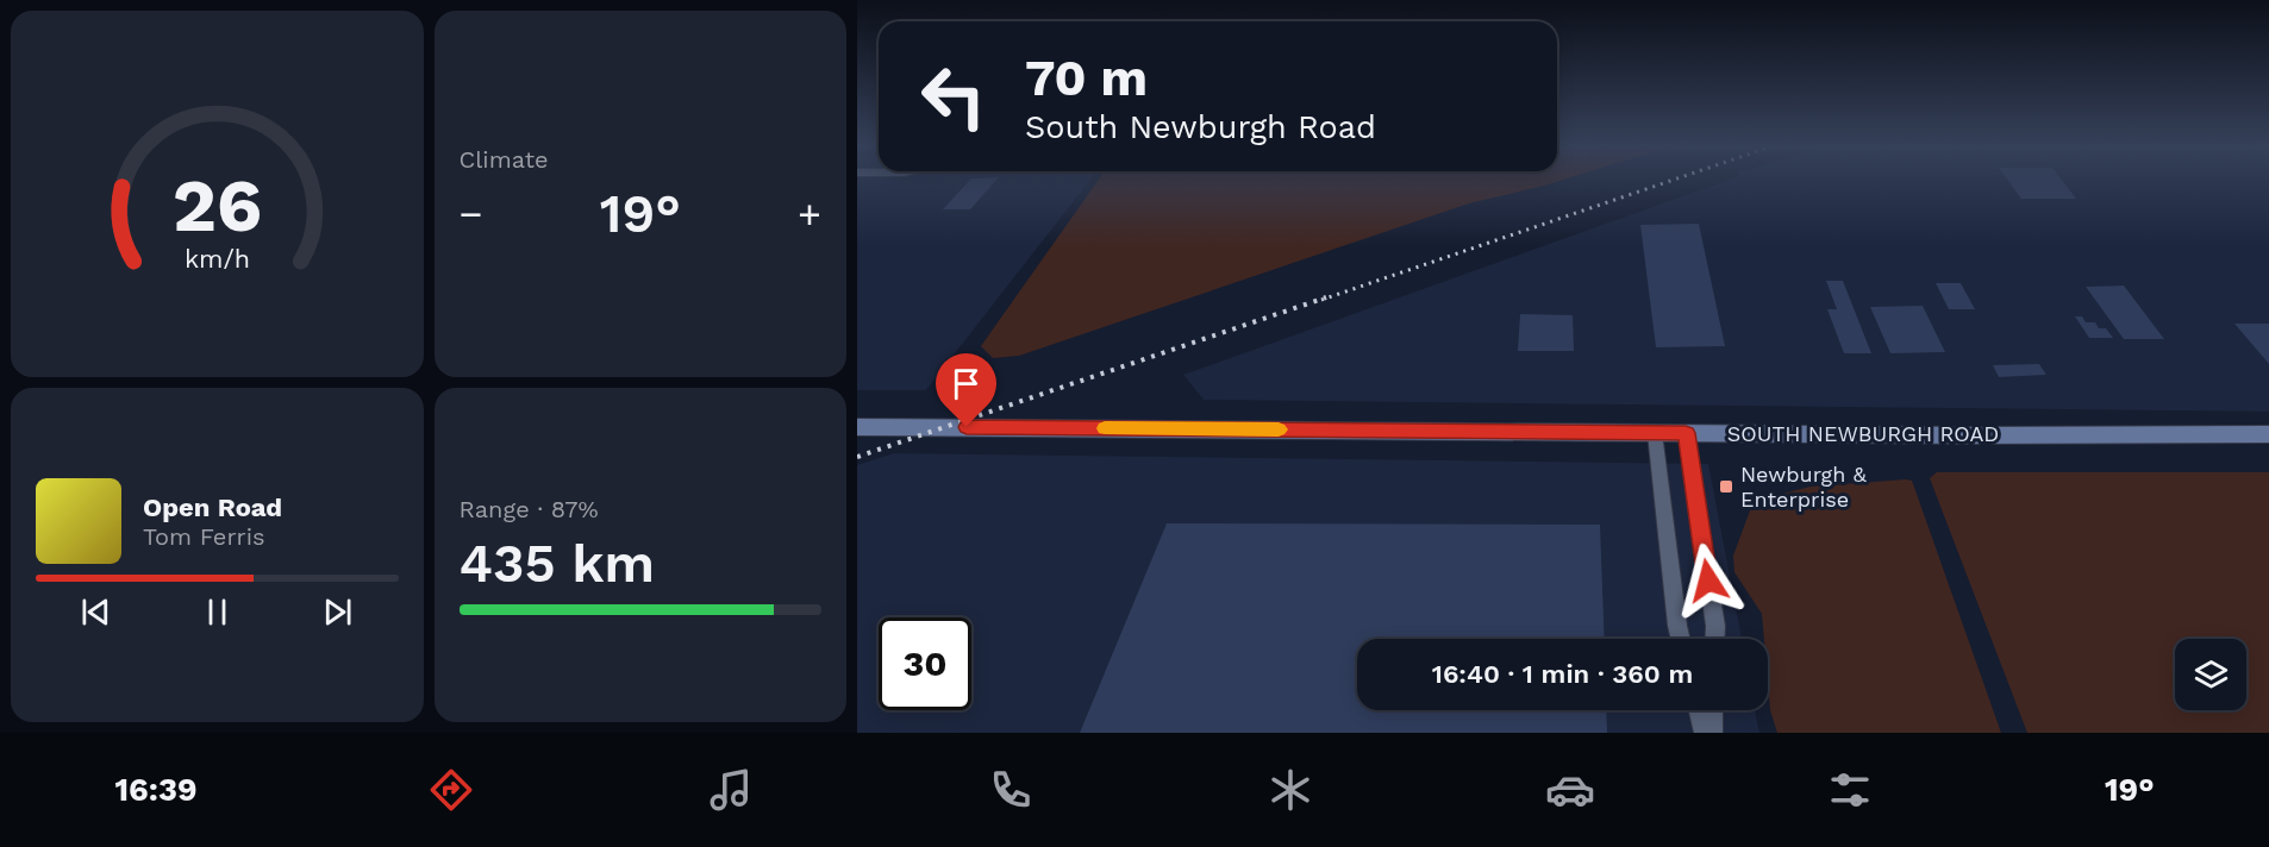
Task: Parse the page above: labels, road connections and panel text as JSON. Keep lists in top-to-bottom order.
{
  "streets": {
    "main road": ["SOUTH NEWBURGH ROAD"]
  },
  "places": {
    "transit": ["Newburgh & Enterprise"]
  },
  "page": {
    "tile": [
      "Climate",
      ["Range · 87%", "435 km"]
    ],
    "turn": ["70 m", "South Newburgh Road"],
    "heat": ["−", "19°", "+"],
    "song": ["Open Road", "Tom Ferris"],
    "limit": "30",
    "trip": "16:40 · 1 min · 360 m",
    "tabs": ["16:39", "19°"],
    "gauge": ["26", "km/h"]
  }
}
